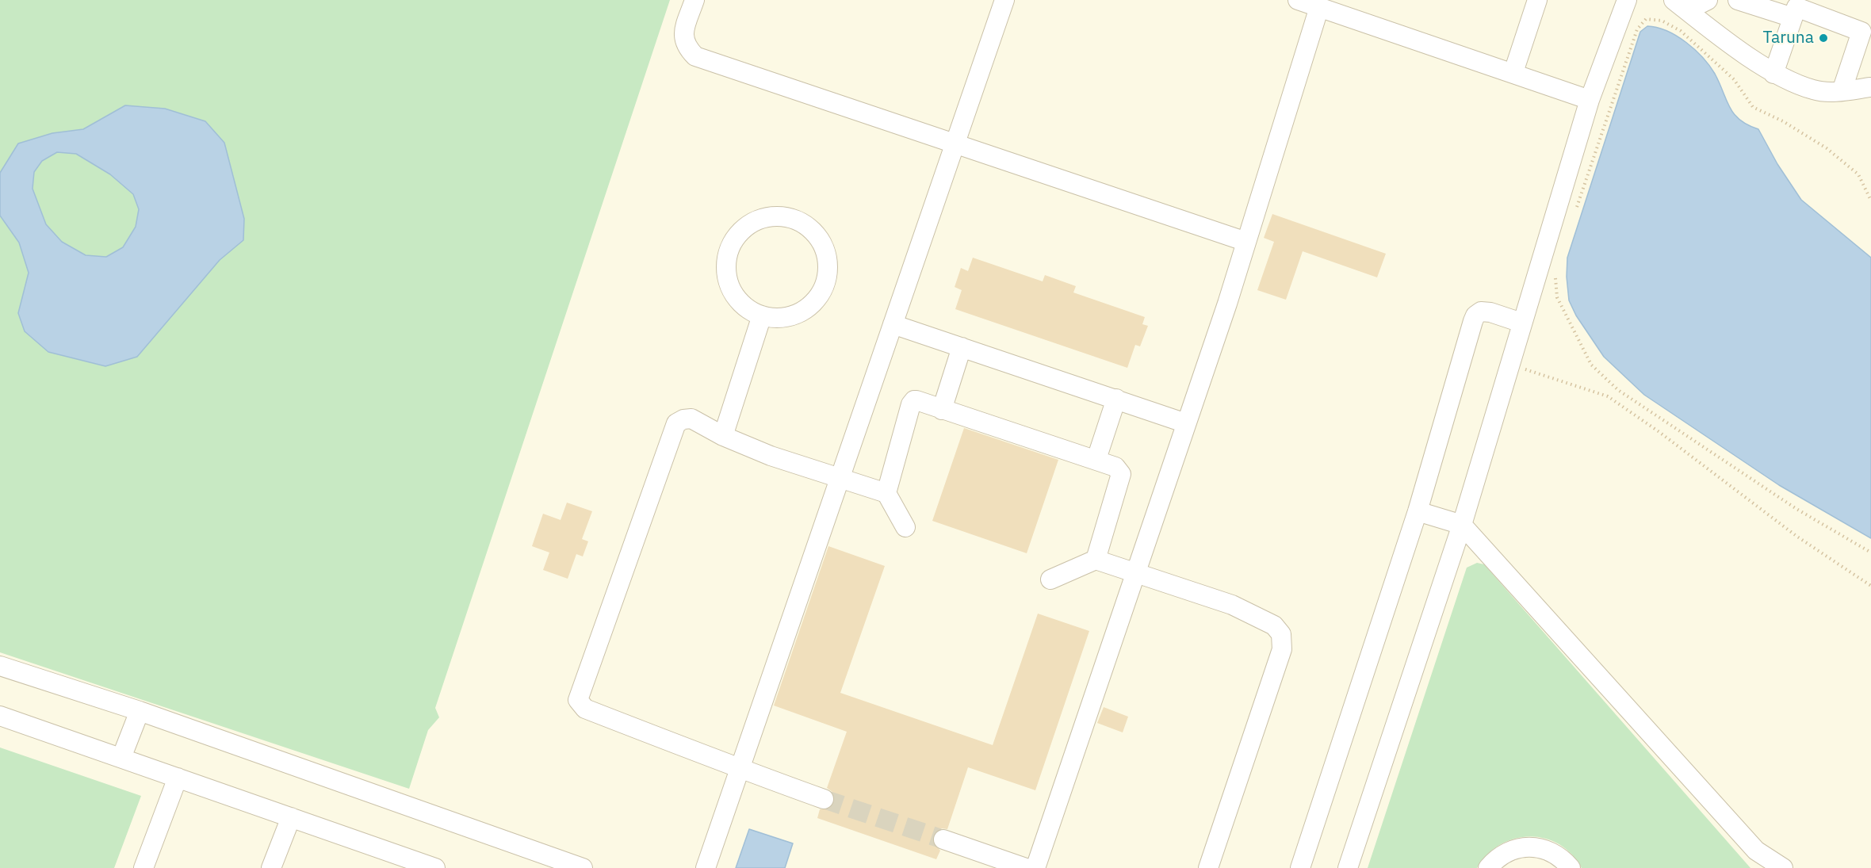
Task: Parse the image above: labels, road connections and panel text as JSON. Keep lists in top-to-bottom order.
{
  "places": ["Taruna"]
}
